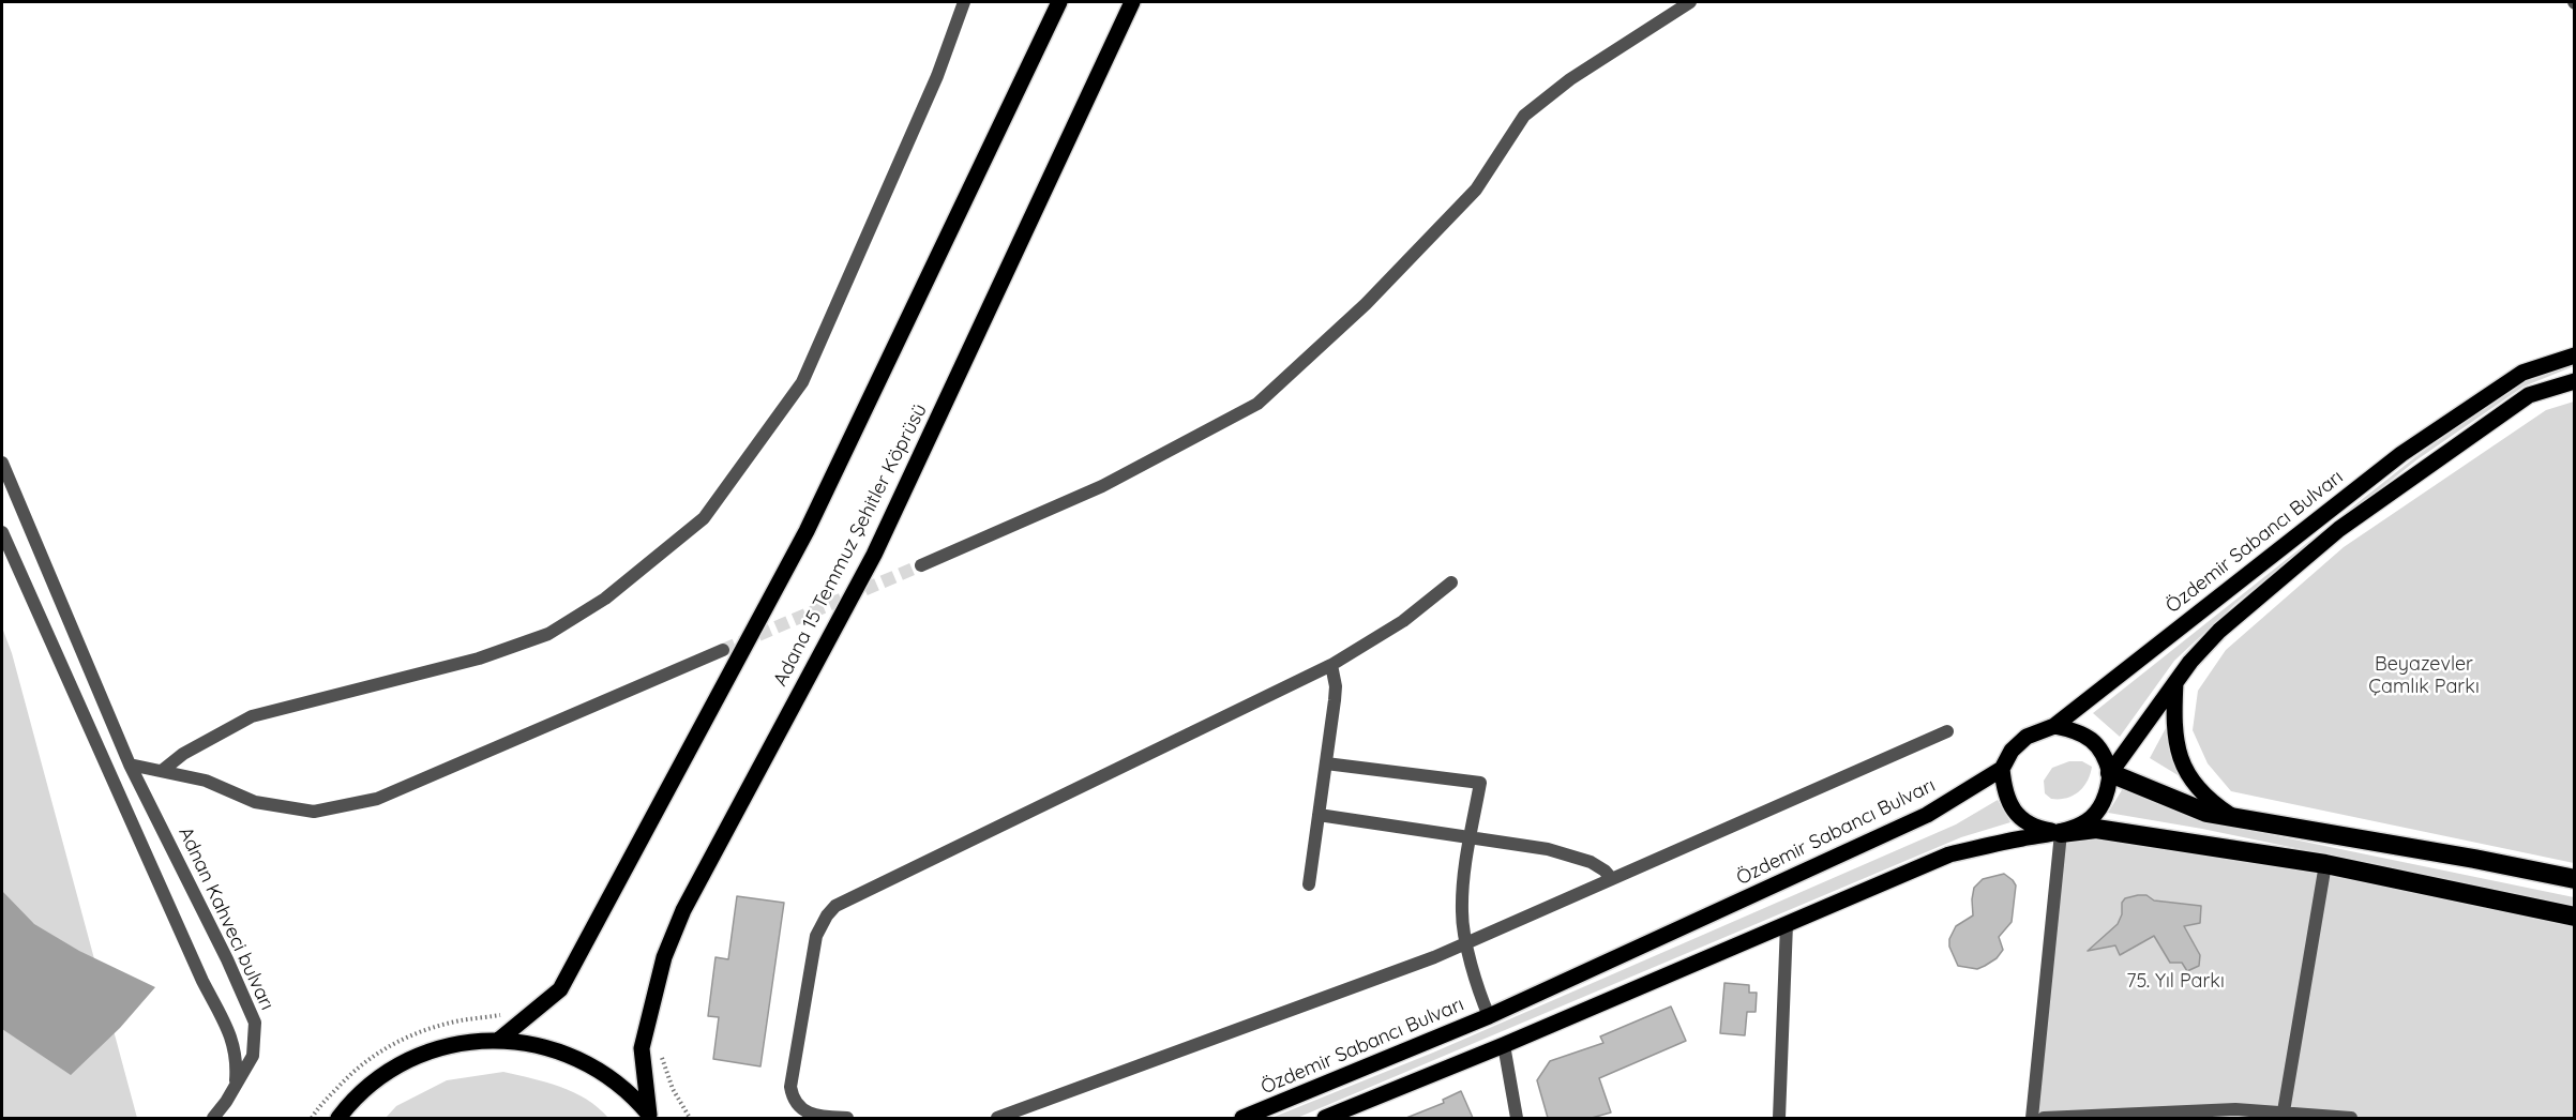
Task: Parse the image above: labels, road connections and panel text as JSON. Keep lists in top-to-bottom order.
{
  "streets": {
    "main road": ["Özdemir Sabancı Bulvarı", "Adana 15 Temmuz Şehitler Köprüsü"],
    "street": ["Adnan Kahveci bulvarı"]
  },
  "parks": ["Beyazevler Çamlık Parkı", "75. Yıl Parkı"]
}
